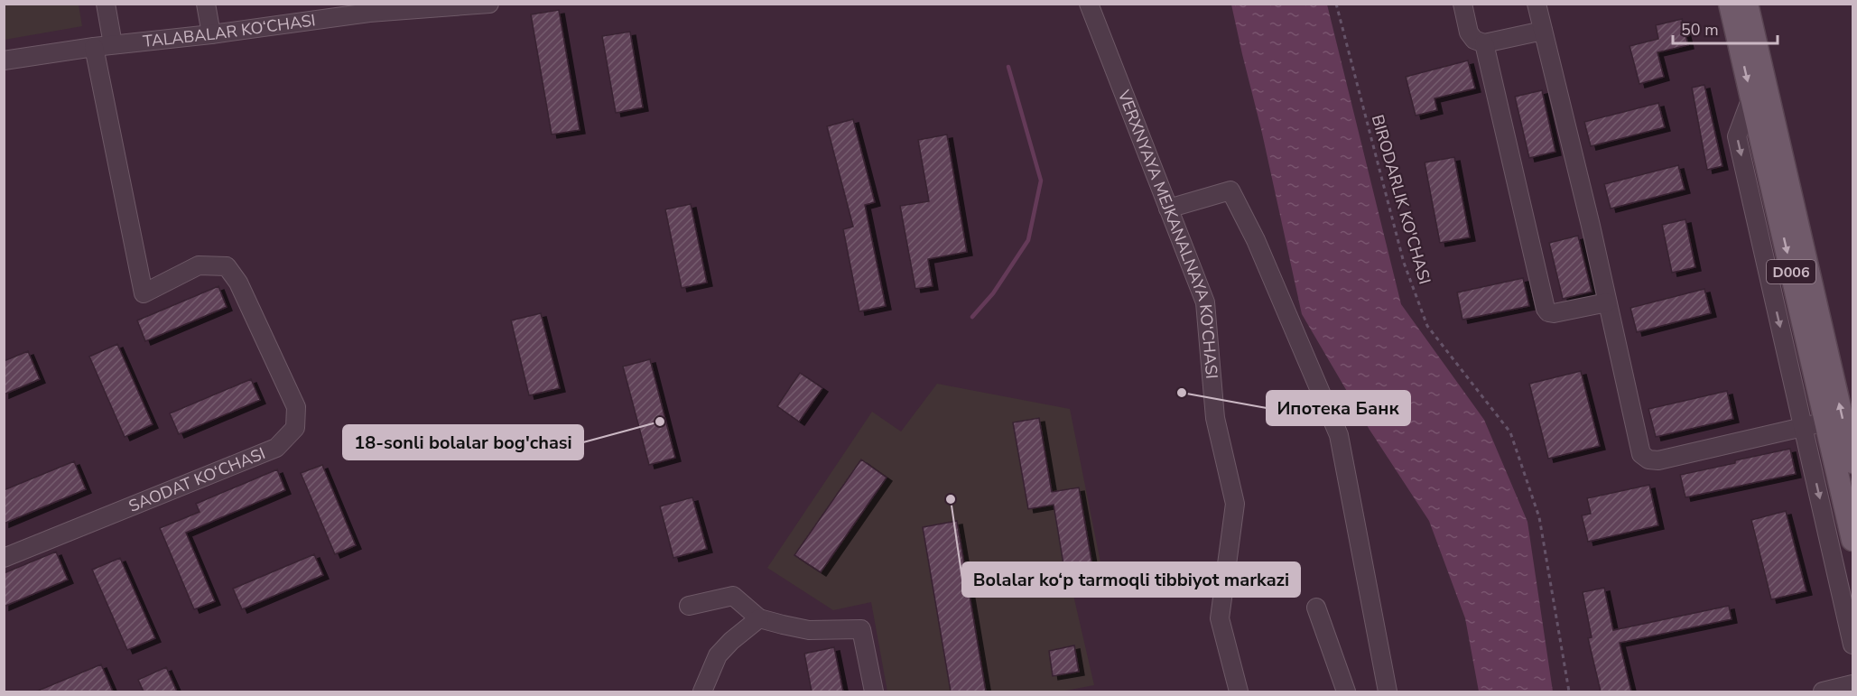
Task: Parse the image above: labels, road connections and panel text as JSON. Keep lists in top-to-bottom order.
{
  "streets": {
    "main road": ["D006"],
    "street": ["TALABALAR KO‘CHASI", "VERXNYAYA MEJKANALNAYA KO‘CHASI", "SAODAT KO‘CHASI"],
    "path": ["BIRODARLIK KO'CHASI"]
  },
  "crossings": [
    ["TALABALAR KO‘CHASI", "SAODAT KO‘CHASI"]
  ],
  "places": ["Ипотека Банк", "18-sonli bolalar bog'chasi", "Bolalar ko‘p tarmoqli tibbiyot markazi"],
  "scale_bar": "50 m"
}
